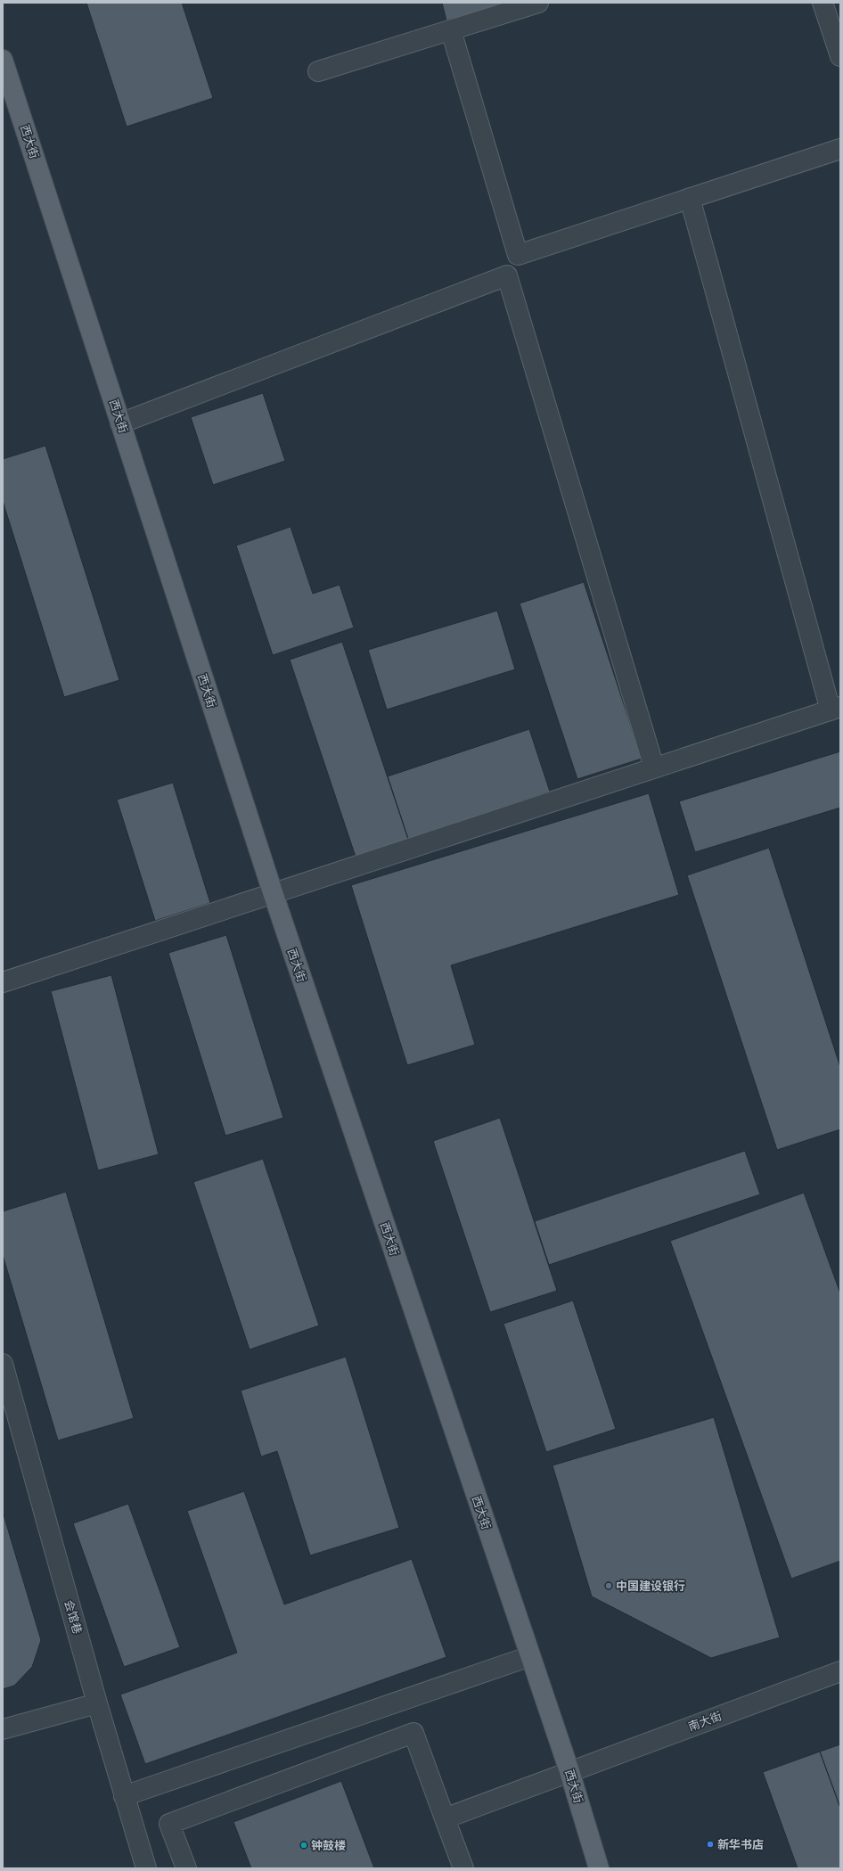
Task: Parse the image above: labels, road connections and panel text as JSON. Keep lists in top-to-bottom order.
{
  "streets": {
    "main road": ["西大街"],
    "street": ["会馆巷", "南大街"]
  },
  "crossings": [
    ["西大街", "南大街"]
  ],
  "places": ["中国建设银行", "新华书店", "钟鼓楼"]
}
